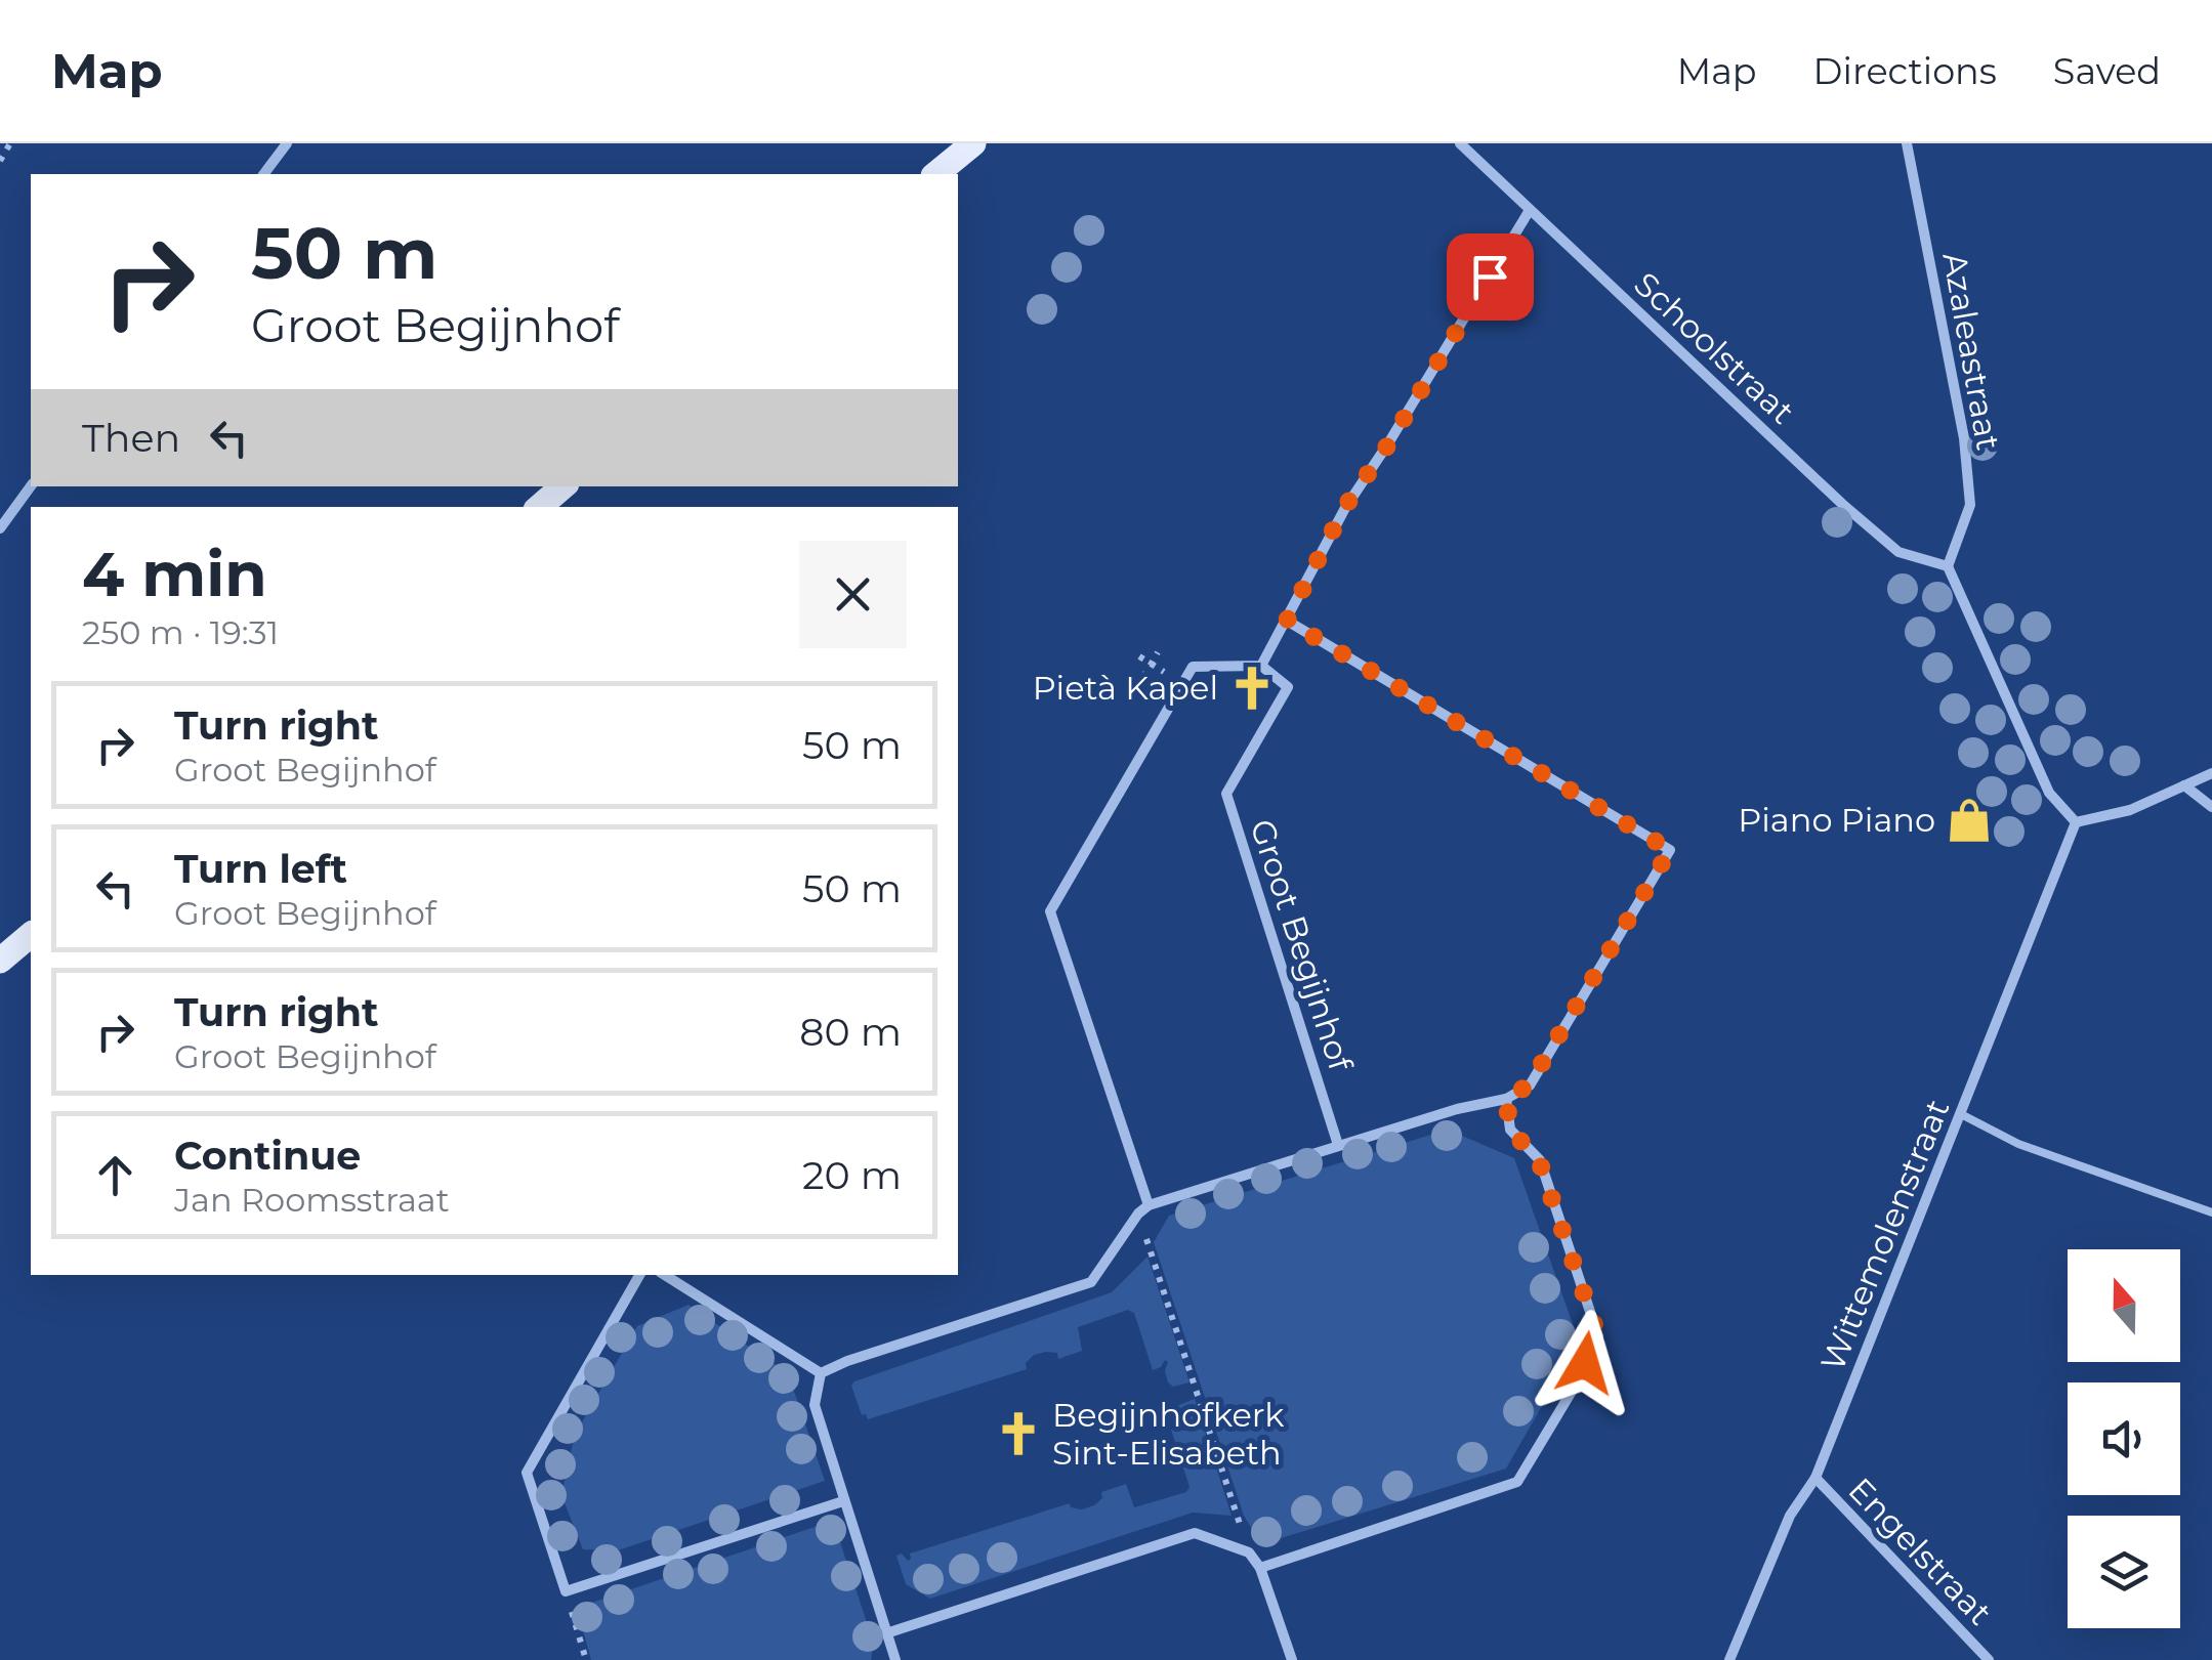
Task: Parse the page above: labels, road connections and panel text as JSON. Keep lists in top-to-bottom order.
{
  "streets": {
    "street": [
      "Schoolstraat",
      "Azaleastraat",
      "Groot Begijnhof",
      "Wittemolenstraat",
      "Engelstraat"
    ]
  },
  "crossings": [
    ["Schoolstraat", "Azaleastraat"],
    ["Wittemolenstraat", "Engelstraat"]
  ],
  "places": {
    "church": ["Pietà Kapel", "Begijnhofkerk Sint-Elisabeth"],
    "shop": ["Piano Piano"]
  },
  "north": "top",
  "page": {
    "header": "Map",
    "nav": ["Map", "Directions", "Saved"],
    "turn": ["50 m", "Groot Begijnhof"],
    "then": "Then",
    "heading": ["4 min", "250 m · 19:31"],
    "list": [
      {
        "name": "Turn right",
        "note": "Groot Begijnhof",
        "value": "50 m"
      },
      {
        "name": "Turn left",
        "note": "Groot Begijnhof",
        "value": "50 m"
      },
      {
        "name": "Turn right",
        "note": "Groot Begijnhof",
        "value": "80 m"
      },
      {
        "name": "Continue",
        "note": "Jan Roomsstraat",
        "value": "20 m"
      }
    ]
  }
}
